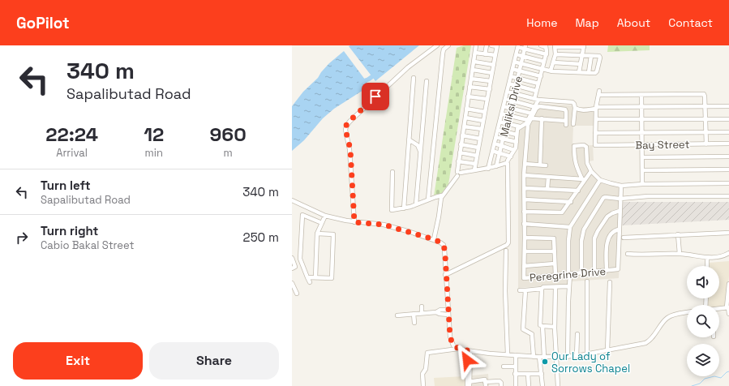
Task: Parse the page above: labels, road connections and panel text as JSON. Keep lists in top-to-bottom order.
{
  "streets": {
    "street": ["Maliksi Drive", "Bay Street", "Peregrine Drive"]
  },
  "places": ["Our Lady of Sorrows Chapel"],
  "page": {
    "header": "GoPilot",
    "nav": [
      "Home",
      "Map",
      "About",
      "Contact"
    ],
    "turn": ["340 m", "Sapalibutad Road"],
    "eta": [
      "22:24",
      "Arrival",
      "12",
      "min",
      "960",
      "m"
    ],
    "list": [
      {
        "name": "Turn left",
        "note": "Sapalibutad Road",
        "value": "340 m"
      },
      {
        "name": "Turn right",
        "note": "Cabio Bakal Street",
        "value": "250 m"
      }
    ],
    "buttons": ["Exit", "Share"]
  }
}
